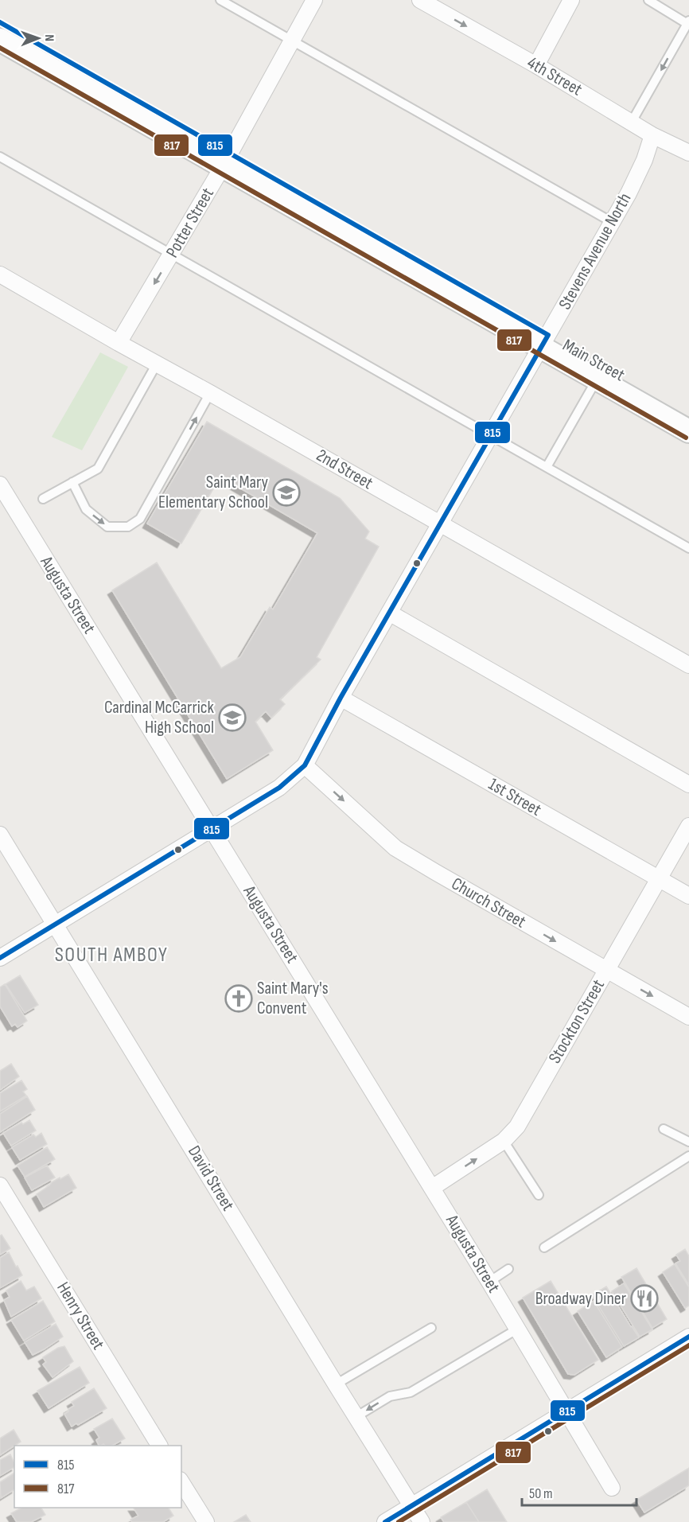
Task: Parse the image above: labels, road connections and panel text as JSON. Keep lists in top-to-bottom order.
{
  "streets": {
    "main road": ["Main Street"],
    "street": [
      "4th Street",
      "Potter Street",
      "Stevens Avenue North",
      "2nd Street",
      "Augusta Street",
      "1st Street",
      "Church Street",
      "Stockton Street",
      "David Street",
      "Henry Street"
    ]
  },
  "crossings": [
    ["4th Street", "Stevens Avenue North"],
    ["Potter Street", "Main Street"],
    ["Potter Street", "2nd Street"],
    ["Stevens Avenue North", "Main Street"],
    ["Stevens Avenue North", "2nd Street"],
    ["Stevens Avenue North", "Augusta Street"],
    ["Stevens Avenue North", "1st Street"],
    ["Stevens Avenue North", "Church Street"],
    ["Stevens Avenue North", "David Street"],
    ["Augusta Street", "Stockton Street"],
    ["1st Street", "Stockton Street"],
    ["Church Street", "Stockton Street"]
  ],
  "one_way": ["4th Street", "Church Street"],
  "districts": ["SOUTH AMBOY"],
  "places": {
    "school or university": ["Saint Mary Elementary School", "Cardinal McCarrick High School"],
    "church": ["Saint Mary's Convent"],
    "restaurant": ["Broadway Diner"]
  },
  "lines": ["transit line 815", "transit line 817"],
  "legend": ["815", "817"],
  "scale_bar": "50 m",
  "north": "right"
}
